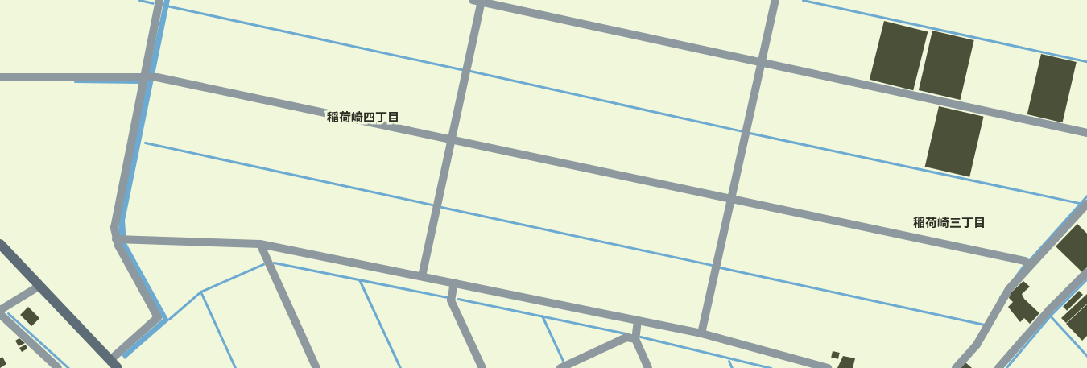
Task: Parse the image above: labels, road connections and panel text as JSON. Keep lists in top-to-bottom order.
{
  "districts": ["稲荷崎四丁目", "稲荷崎三丁目"]
}
